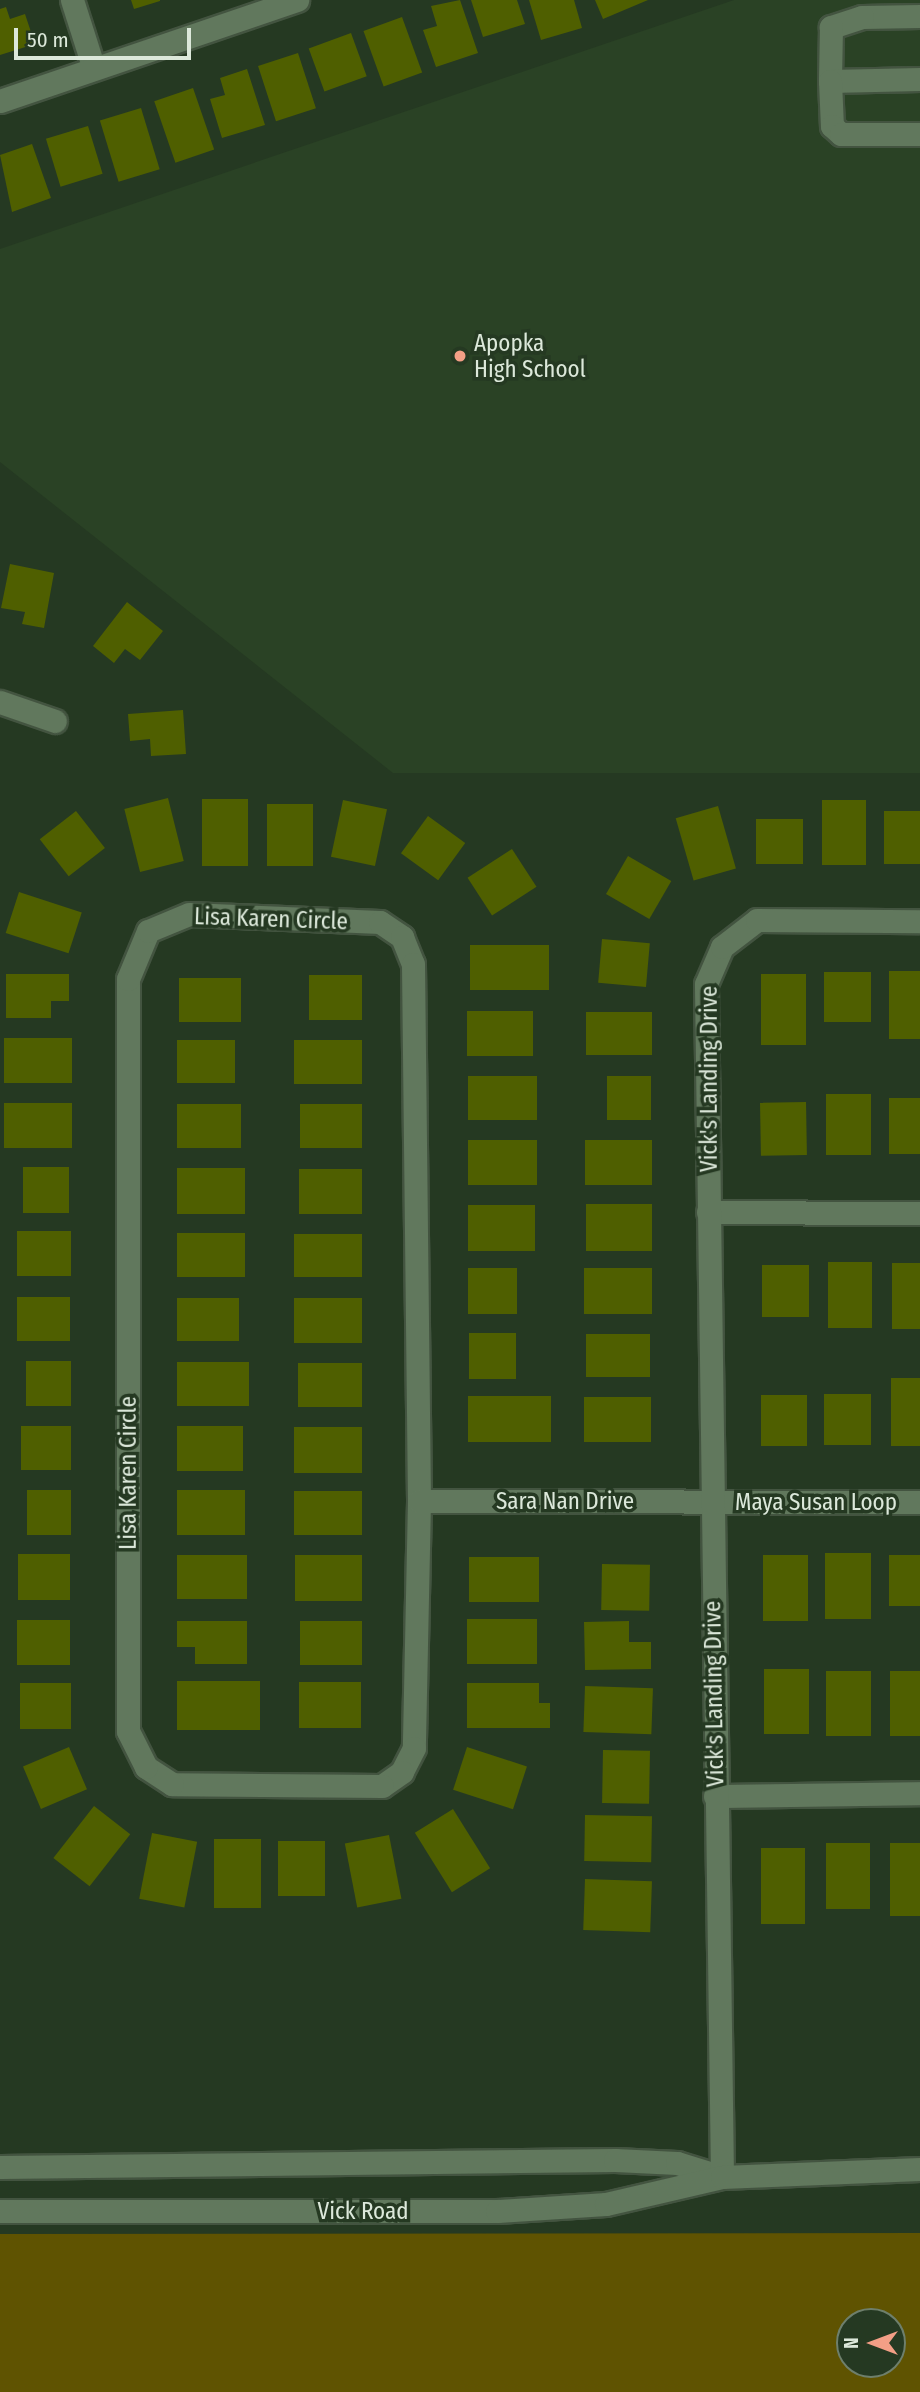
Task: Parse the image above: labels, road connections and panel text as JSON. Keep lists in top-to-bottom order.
{
  "streets": {
    "street": [
      "Lisa Karen Circle",
      "Vick's Landing Drive",
      "Sara Nan Drive",
      "Maya Susan Loop",
      "Vick Road"
    ]
  },
  "crossings": [
    ["Lisa Karen Circle", "Sara Nan Drive"],
    ["Vick's Landing Drive", "Sara Nan Drive"],
    ["Vick's Landing Drive", "Maya Susan Loop"],
    ["Vick's Landing Drive", "Vick Road"],
    ["Sara Nan Drive", "Maya Susan Loop"]
  ],
  "places": ["Apopka High School"],
  "scale_bar": "50 m",
  "north": "left"
}
